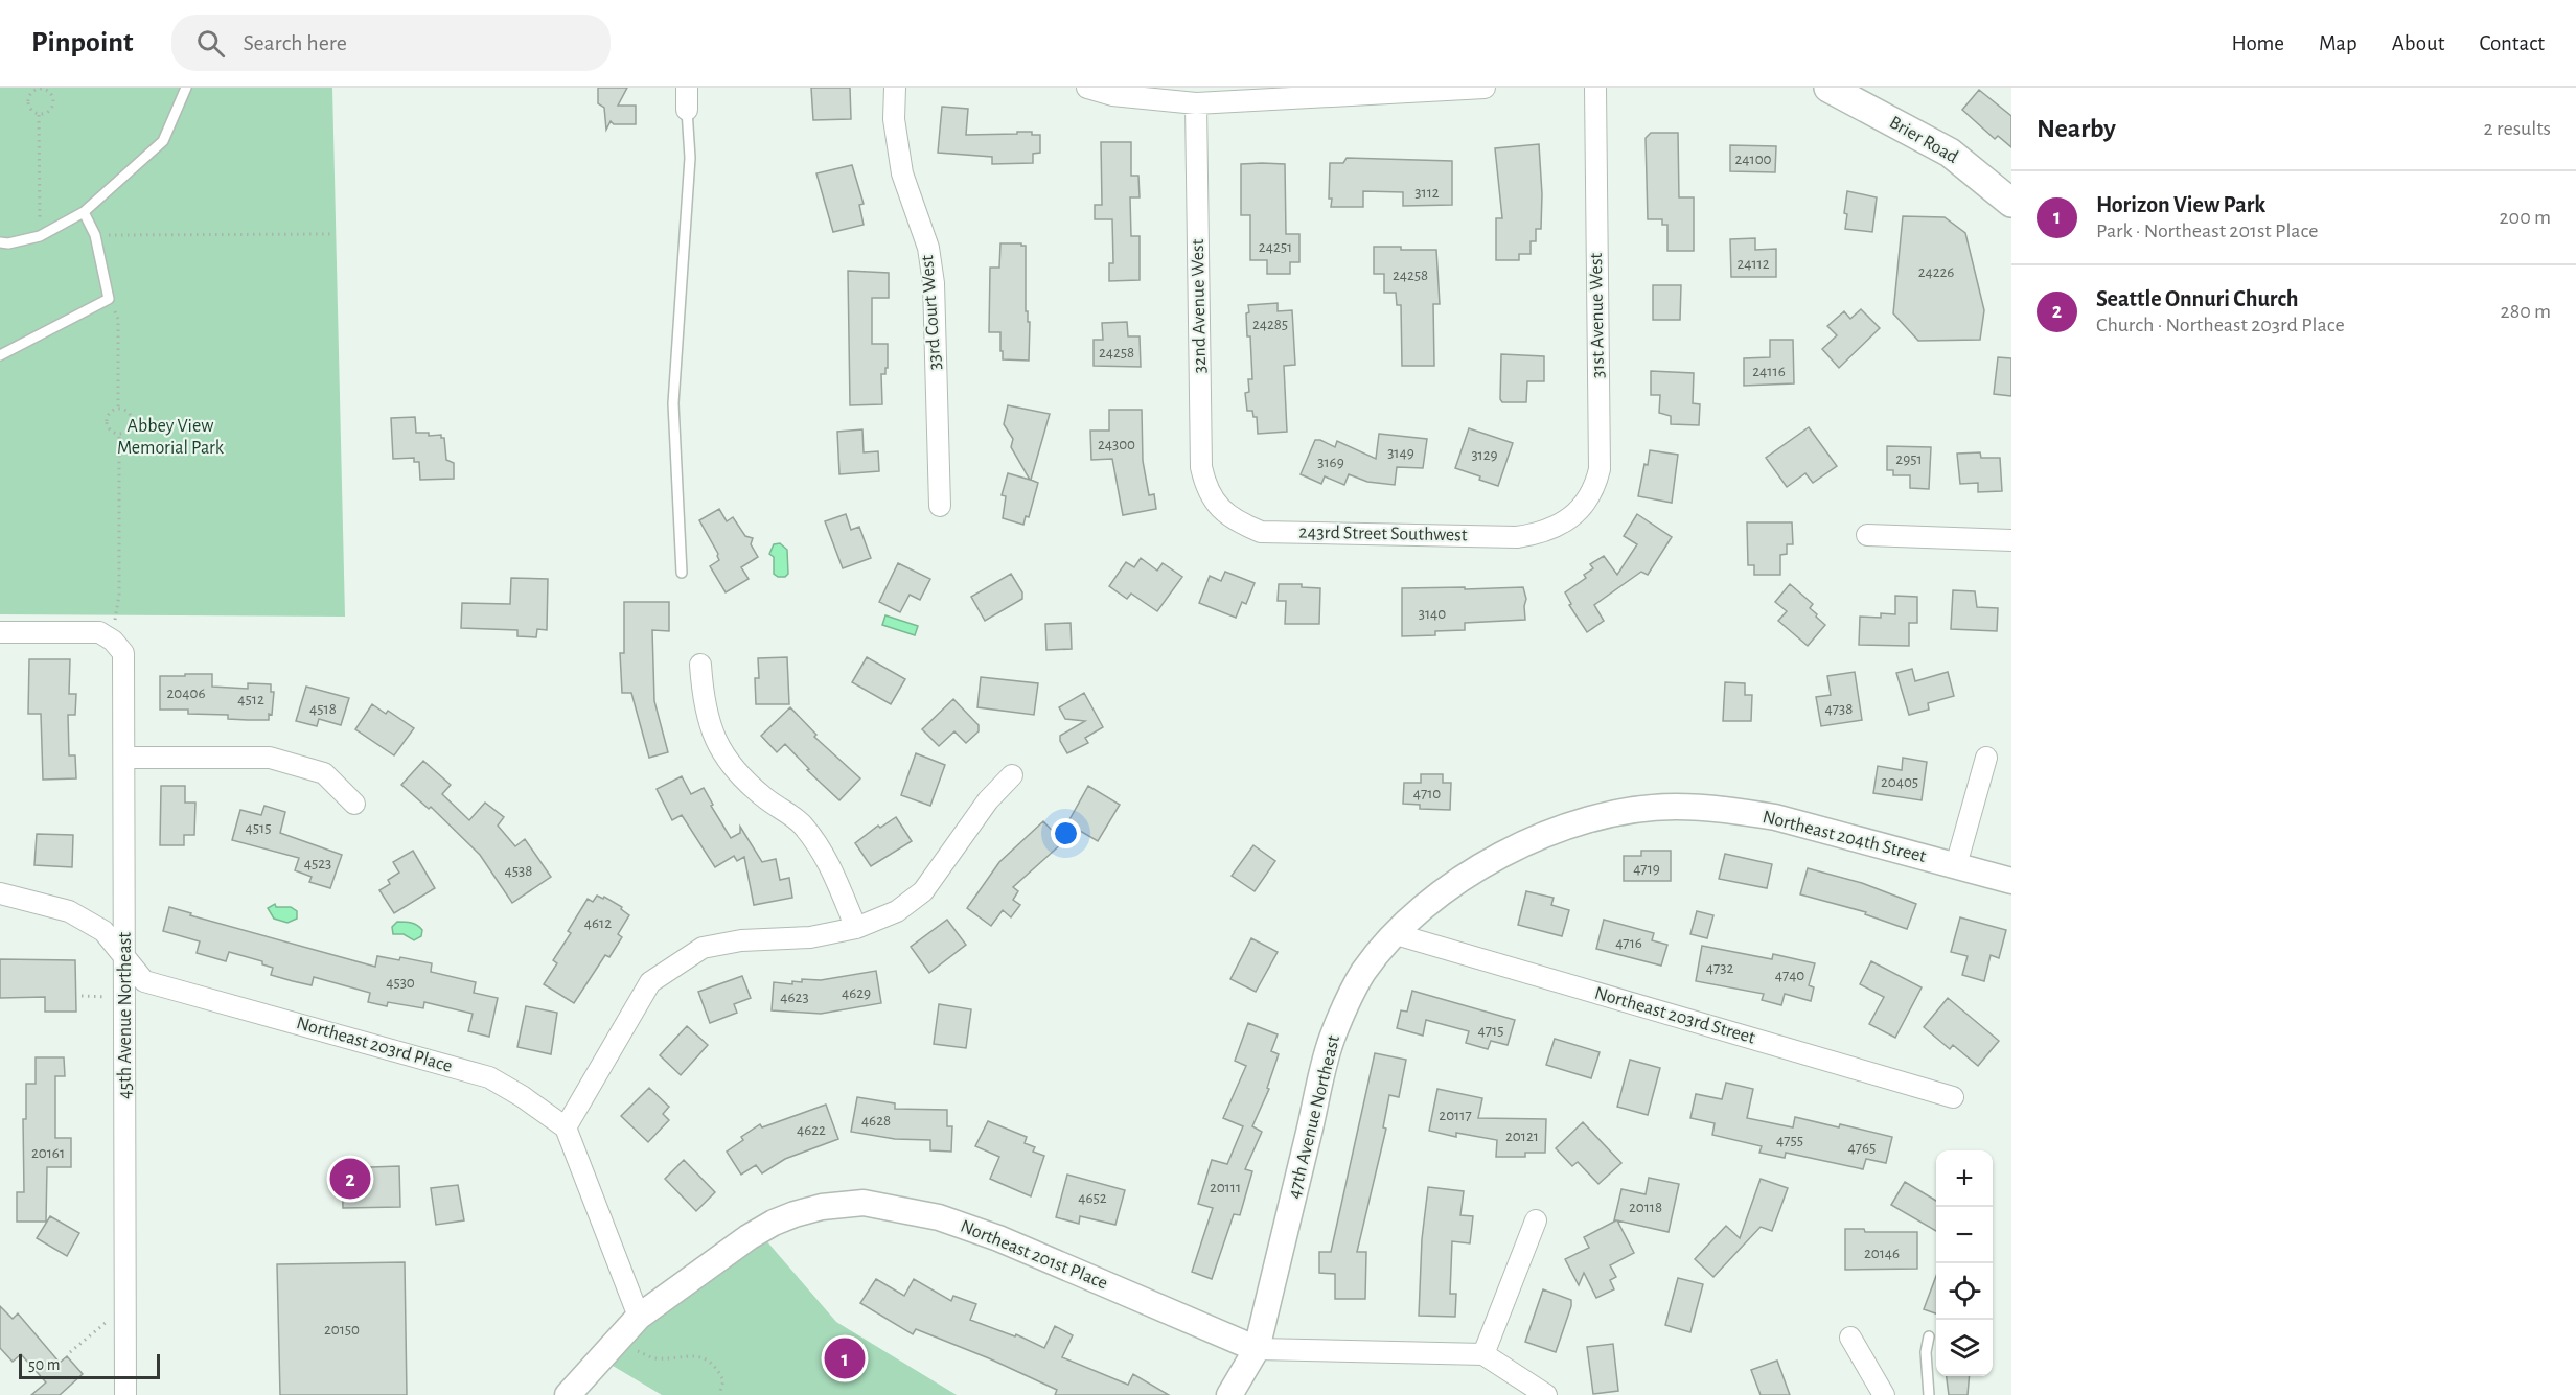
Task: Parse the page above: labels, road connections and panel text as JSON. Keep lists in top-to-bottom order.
{
  "streets": {
    "main road": ["Brier Road"],
    "street": [
      "32nd Avenue West",
      "33rd Court West",
      "31st Avenue West",
      "243rd Street Southwest",
      "Northeast 204th Street",
      "45th Avenue Northeast",
      "Northeast 203rd Street",
      "Northeast 203rd Place",
      "47th Avenue Northeast",
      "Northeast 201st Place"
    ]
  },
  "crossings": [
    ["32nd Avenue West", "243rd Street Southwest"],
    ["31st Avenue West", "243rd Street Southwest"],
    ["Northeast 204th Street", "47th Avenue Northeast"],
    ["45th Avenue Northeast", "Northeast 203rd Place"],
    ["Northeast 203rd Street", "47th Avenue Northeast"],
    ["47th Avenue Northeast", "Northeast 201st Place"]
  ],
  "parks": ["Abbey View Memorial Park"],
  "house_numbers": [
    "24100",
    "3112",
    "24251",
    "24112",
    "24226",
    "24258",
    "24285",
    "24258",
    "24116",
    "24300",
    "3149",
    "3129",
    "2951",
    "3169",
    "3140",
    "20406",
    "4512",
    "4518",
    "4738",
    "20405",
    "4710",
    "4515",
    "4523",
    "4719",
    "4538",
    "4612",
    "4716",
    "4732",
    "4740",
    "4530",
    "4629",
    "4623",
    "4715",
    "20117",
    "4628",
    "4622",
    "20121",
    "4755",
    "4765",
    "20161",
    "20111",
    "4652",
    "20118",
    "20146",
    "20150"
  ],
  "scale_bar": "50 m",
  "page": {
    "header": "Pinpoint",
    "search": "Search here",
    "nav": [
      "Home",
      "Map",
      "About",
      "Contact"
    ],
    "heading": ["Nearby", "2 results"],
    "list": [
      {
        "mark": "1",
        "name": "Horizon View Park",
        "note": "Park · Northeast 201st Place",
        "value": "200 m"
      },
      {
        "mark": "2",
        "name": "Seattle Onnuri Church",
        "note": "Church · Northeast 203rd Place",
        "value": "280 m"
      }
    ],
    "map_buttons": ["+", "−"],
    "pins": ["2", "1"],
    "scale": "50 m"
  }
}
